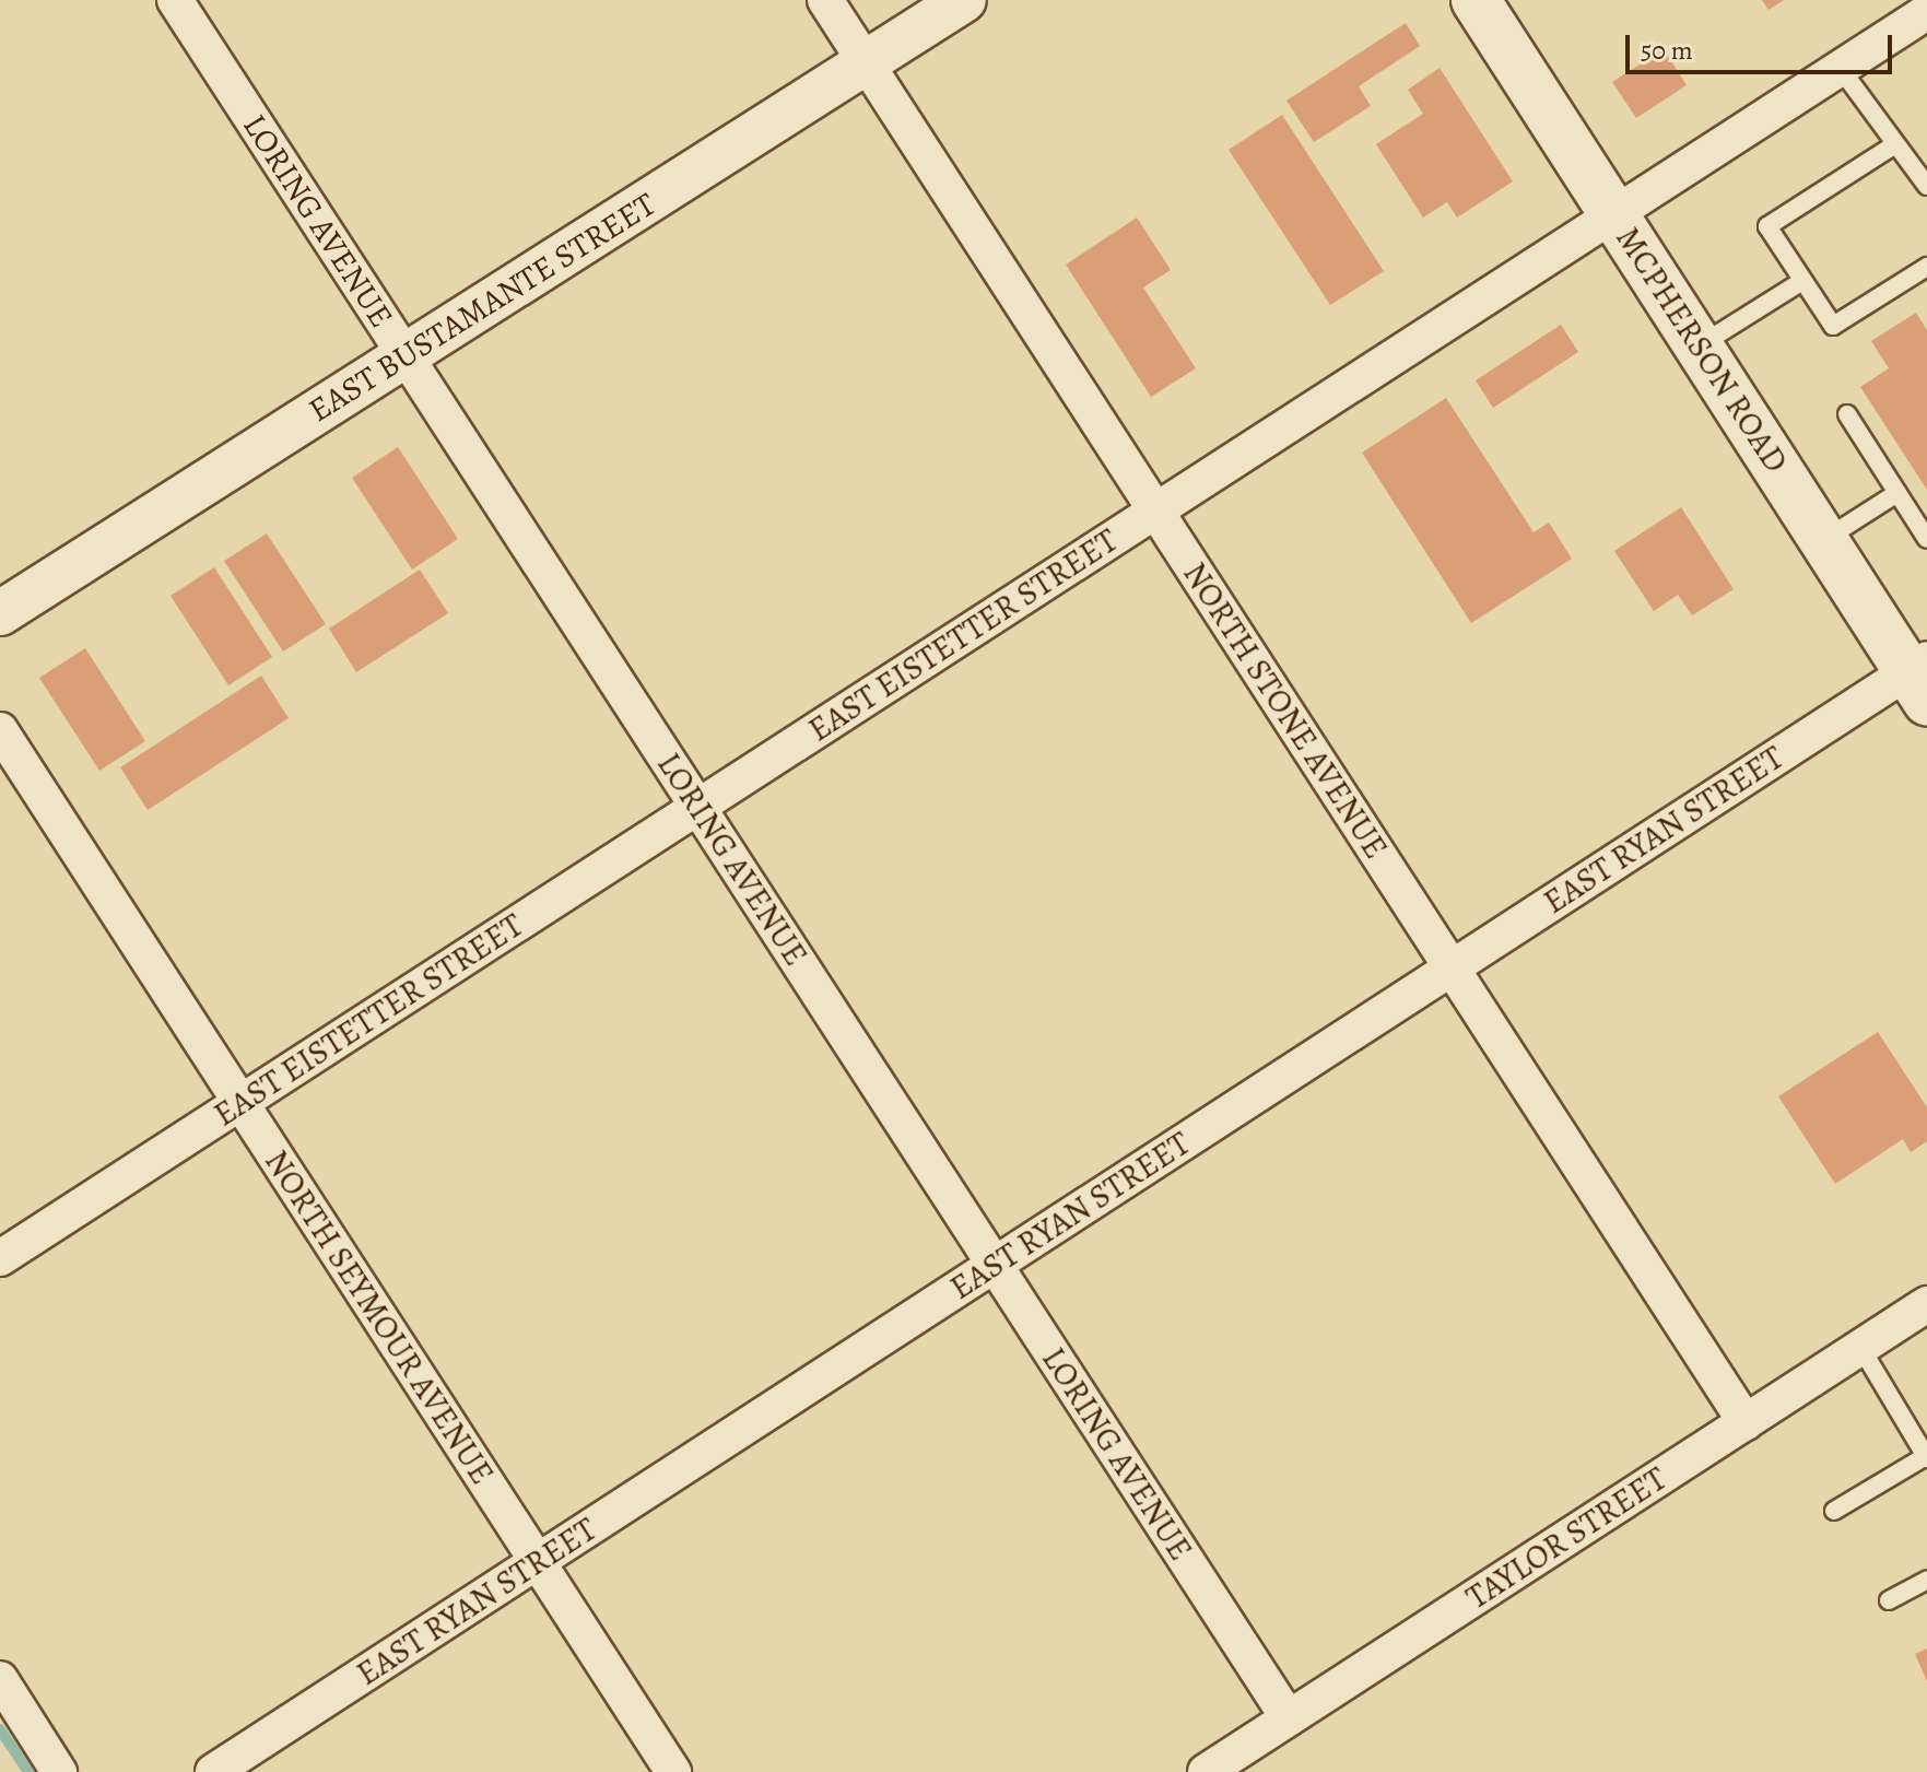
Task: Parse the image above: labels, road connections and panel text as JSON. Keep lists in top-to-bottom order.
{
  "streets": {
    "main road": ["MCPHERSON ROAD"],
    "street": [
      "LORING AVENUE",
      "EAST BUSTAMANTE STREET",
      "EAST EISTETTER STREET",
      "NORTH STONE AVENUE",
      "EAST RYAN STREET",
      "NORTH SEYMOUR AVENUE",
      "TAYLOR STREET"
    ]
  },
  "crossings": [
    ["LORING AVENUE", "EAST BUSTAMANTE STREET"],
    ["LORING AVENUE", "EAST EISTETTER STREET"],
    ["LORING AVENUE", "EAST RYAN STREET"],
    ["LORING AVENUE", "TAYLOR STREET"],
    ["EAST BUSTAMANTE STREET", "NORTH STONE AVENUE"],
    ["MCPHERSON ROAD", "EAST EISTETTER STREET"],
    ["MCPHERSON ROAD", "EAST RYAN STREET"],
    ["EAST EISTETTER STREET", "NORTH STONE AVENUE"],
    ["EAST EISTETTER STREET", "NORTH SEYMOUR AVENUE"],
    ["NORTH STONE AVENUE", "EAST RYAN STREET"],
    ["NORTH STONE AVENUE", "TAYLOR STREET"],
    ["EAST RYAN STREET", "NORTH SEYMOUR AVENUE"]
  ],
  "scale_bar": "50 m"
}
